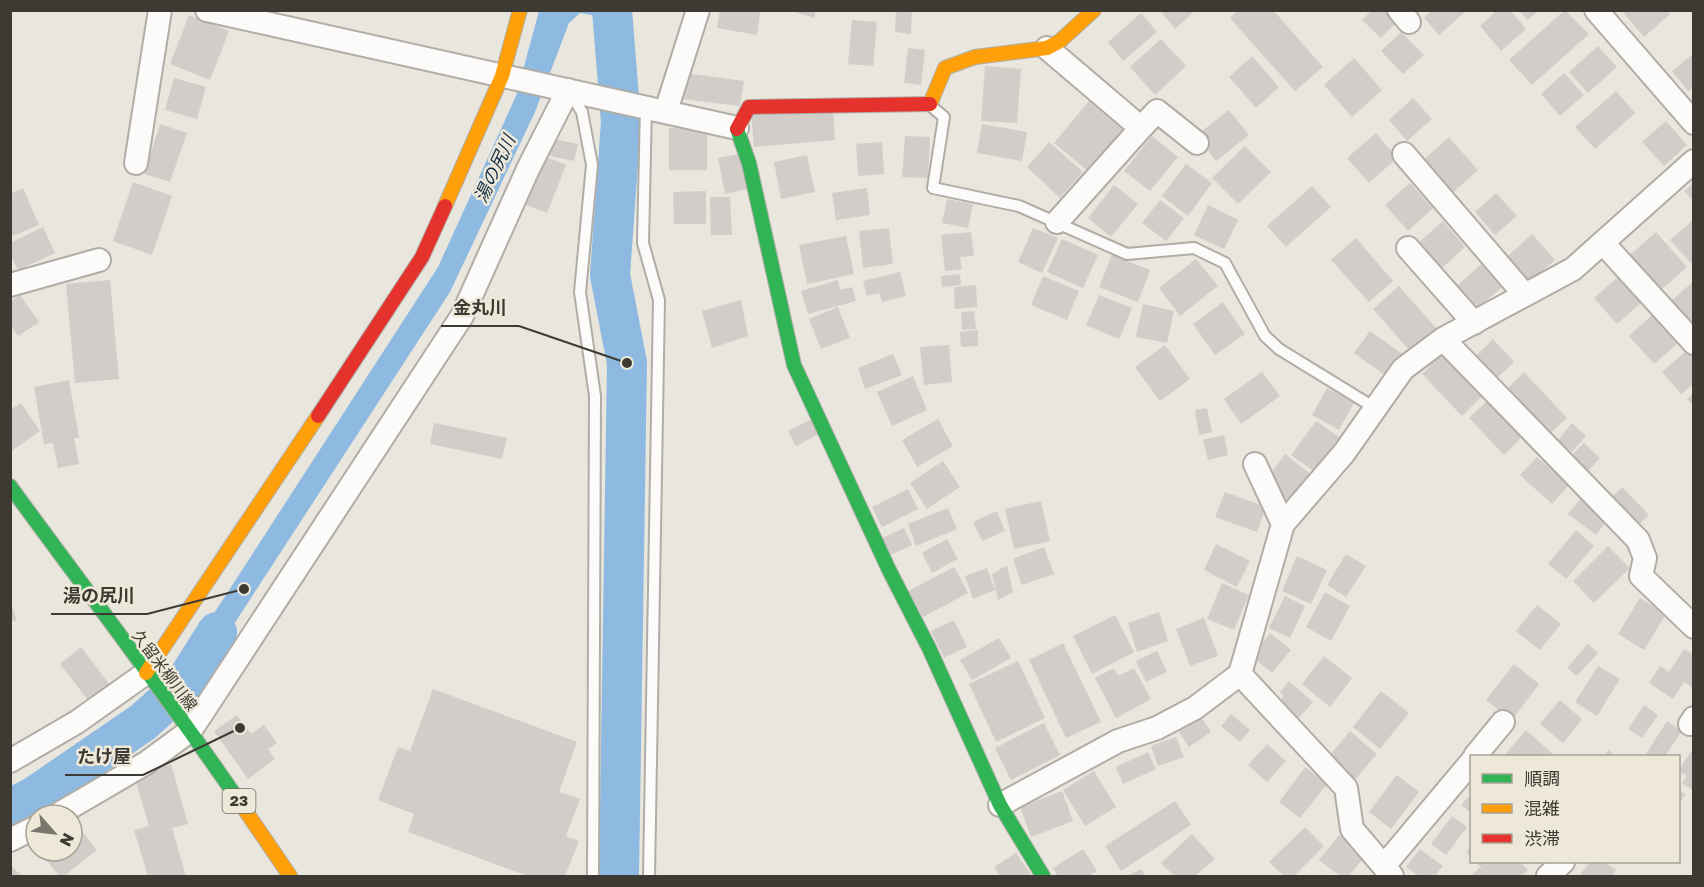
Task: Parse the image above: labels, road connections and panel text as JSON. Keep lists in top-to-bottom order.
{
  "streets": {
    "street": ["久留米柳川線", "23"]
  },
  "water": ["湯の尻川"],
  "places": ["金丸川", "湯の尻川", "たけ屋"],
  "legend": ["順調", "混雑", "渋滞"],
  "north": "bottom right"
}
